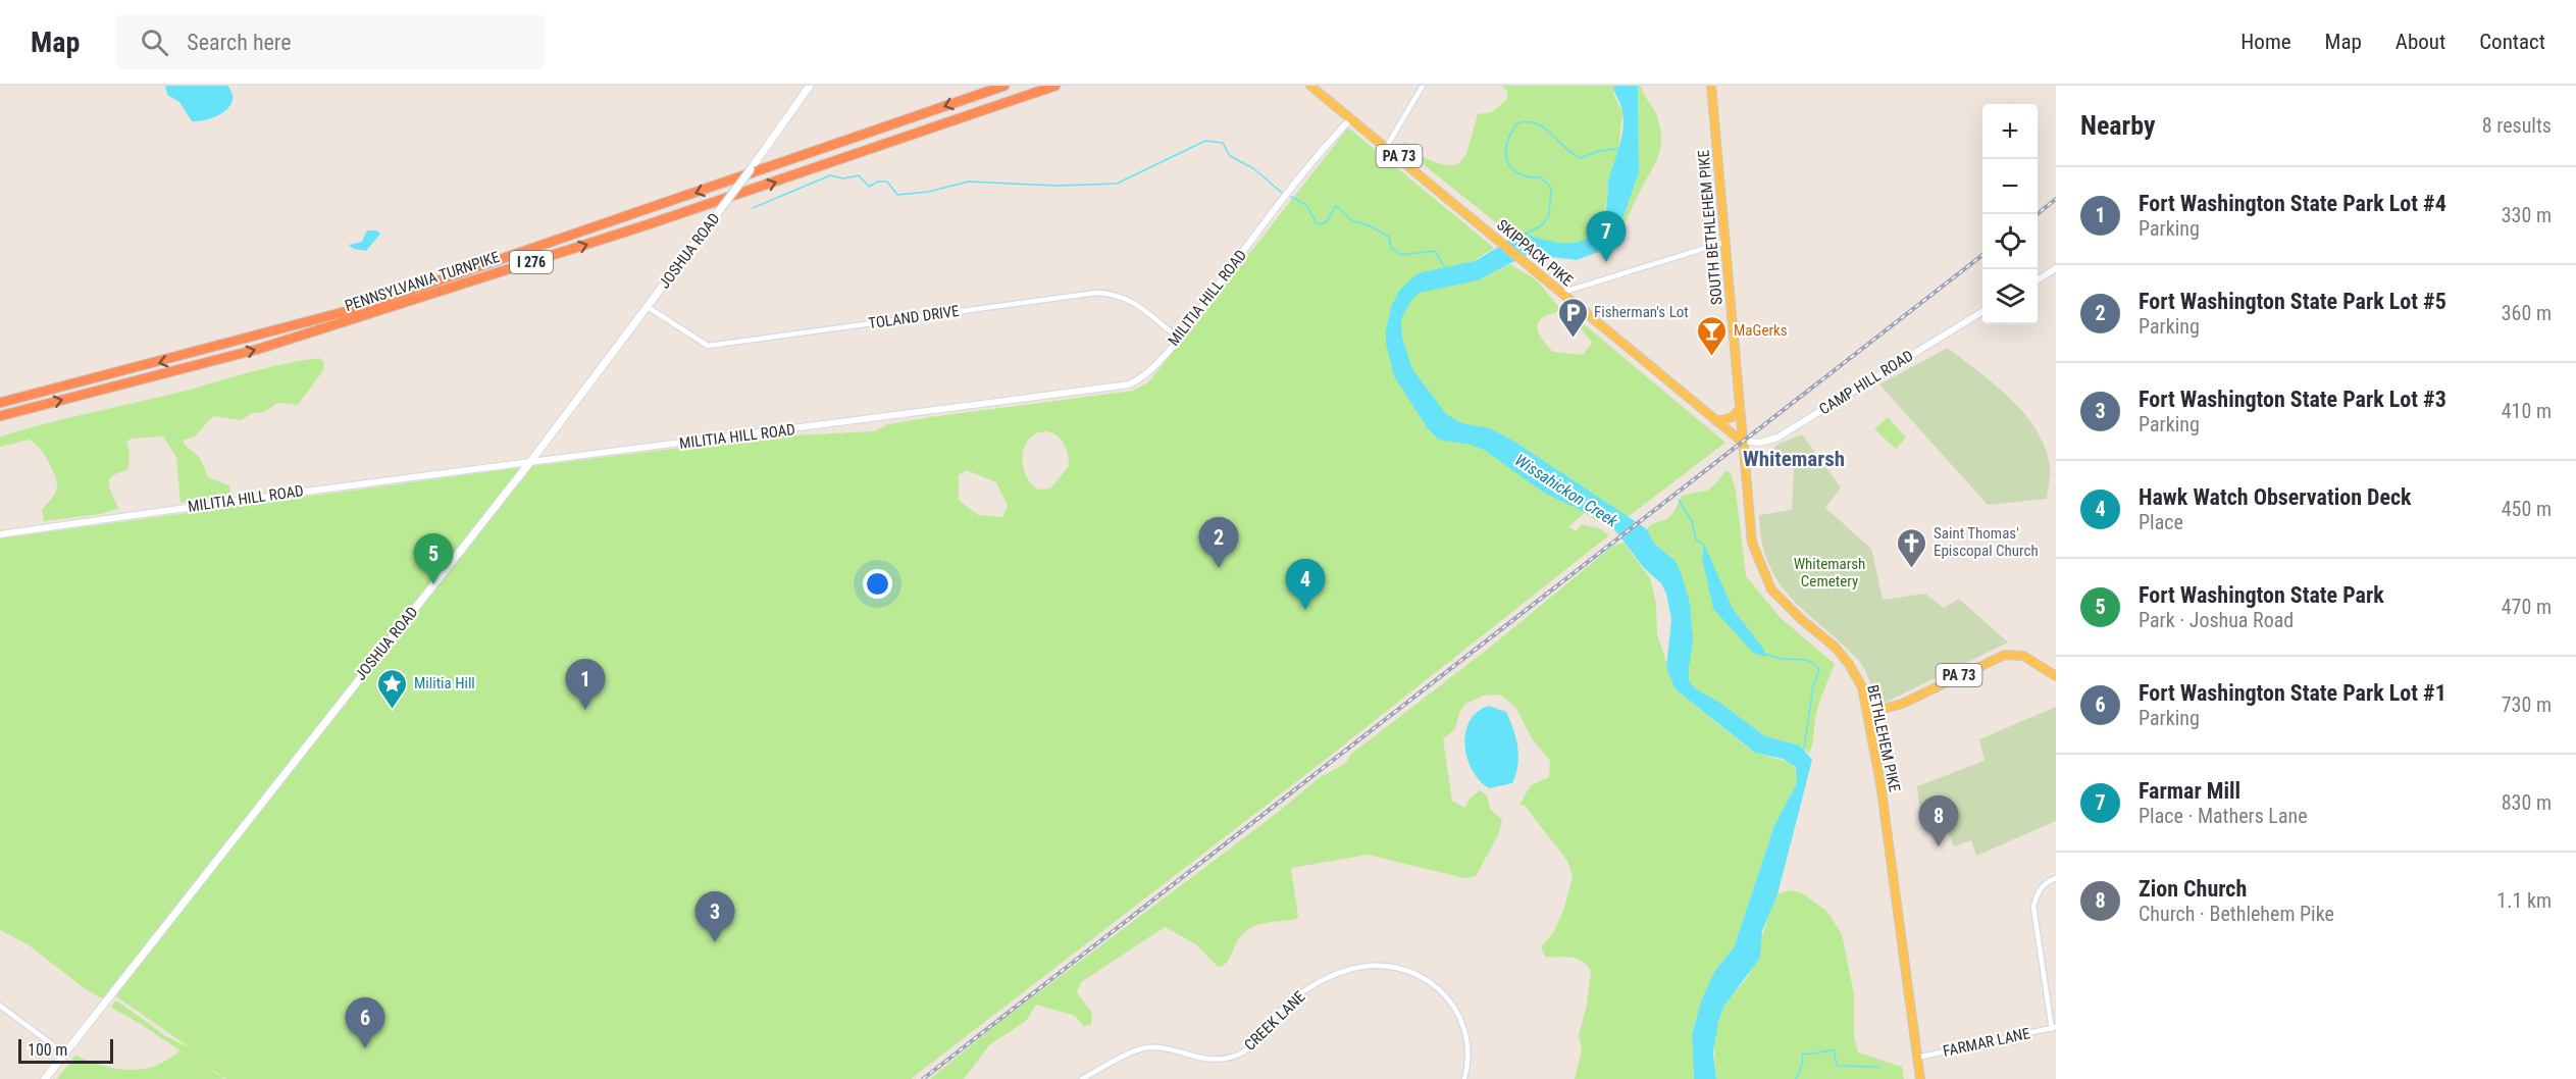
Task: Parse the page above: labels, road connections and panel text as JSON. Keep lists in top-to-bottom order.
{
  "streets": {
    "highway": ["I 276", "PENNSYLVANIA TURNPIKE"],
    "main road": [
      "PA 73",
      "SOUTH BETHLEHEM PIKE",
      "JOSHUA ROAD",
      "SKIPPACK PIKE",
      "BETHLEHEM PIKE"
    ],
    "street": [
      "MILITIA HILL ROAD",
      "TOLAND DRIVE",
      "CAMP HILL ROAD",
      "CREEK LANE",
      "FARMAR LANE"
    ]
  },
  "crossings": [
    ["PA 73", "BETHLEHEM PIKE"],
    ["SOUTH BETHLEHEM PIKE", "SKIPPACK PIKE"],
    ["SOUTH BETHLEHEM PIKE", "CAMP HILL ROAD"],
    ["SOUTH BETHLEHEM PIKE", "BETHLEHEM PIKE"],
    ["JOSHUA ROAD", "MILITIA HILL ROAD"],
    ["JOSHUA ROAD", "TOLAND DRIVE"],
    ["SKIPPACK PIKE", "MILITIA HILL ROAD"],
    ["SKIPPACK PIKE", "CAMP HILL ROAD"],
    ["SKIPPACK PIKE", "BETHLEHEM PIKE"],
    ["MILITIA HILL ROAD", "TOLAND DRIVE"],
    ["CAMP HILL ROAD", "BETHLEHEM PIKE"],
    ["BETHLEHEM PIKE", "FARMAR LANE"]
  ],
  "districts": ["Whitemarsh"],
  "water": ["Wissahickon Creek"],
  "parks": ["Whitemarsh Cemetery"],
  "places": {
    "parking": ["Fisherman's Lot"],
    "bar": ["MaGerks"],
    "church": ["Saint Thomas' Episcopal Church"],
    "place": ["Militia Hill"]
  },
  "scale_bar": "100 m",
  "page": {
    "header": "Map",
    "search": "Search here",
    "nav": [
      "Home",
      "Map",
      "About",
      "Contact"
    ],
    "heading": ["Nearby", "8 results"],
    "map_buttons": ["+", "−"],
    "list": [
      {
        "mark": "1",
        "name": "Fort Washington State Park Lot #4",
        "note": "Parking",
        "value": "330 m"
      },
      {
        "mark": "2",
        "name": "Fort Washington State Park Lot #5",
        "note": "Parking",
        "value": "360 m"
      },
      {
        "mark": "3",
        "name": "Fort Washington State Park Lot #3",
        "note": "Parking",
        "value": "410 m"
      },
      {
        "mark": "4",
        "name": "Hawk Watch Observation Deck",
        "note": "Place",
        "value": "450 m"
      },
      {
        "mark": "5",
        "name": "Fort Washington State Park",
        "note": "Park · Joshua Road",
        "value": "470 m"
      },
      {
        "mark": "6",
        "name": "Fort Washington State Park Lot #1",
        "note": "Parking",
        "value": "730 m"
      },
      {
        "mark": "7",
        "name": "Farmar Mill",
        "note": "Place · Mathers Lane",
        "value": "830 m"
      },
      {
        "mark": "8",
        "name": "Zion Church",
        "note": "Church · Bethlehem Pike",
        "value": "1.1 km"
      }
    ],
    "pins": [
      "7",
      "2",
      "5",
      "4",
      "1",
      "8",
      "3",
      "6"
    ],
    "scale": "100 m"
  }
}
